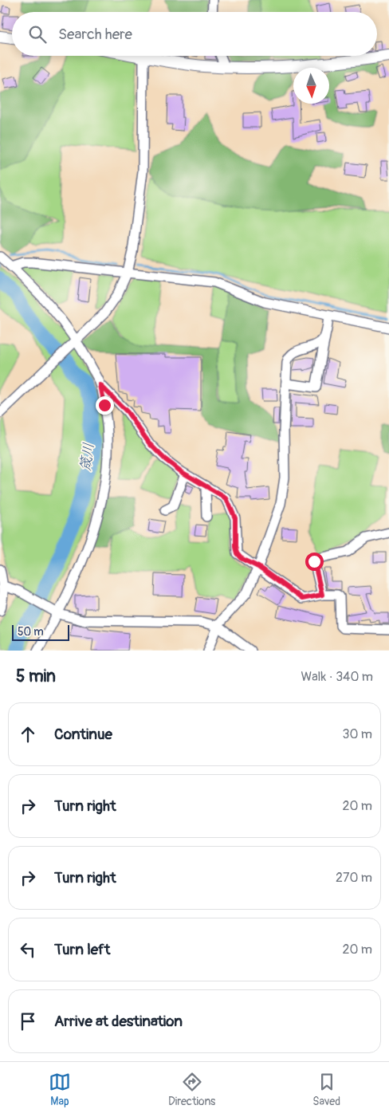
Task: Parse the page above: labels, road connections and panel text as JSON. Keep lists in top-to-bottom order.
{
  "water": ["筬川"],
  "scale_bar": "50 m",
  "north": "bottom",
  "page": {
    "search": "Search here",
    "scale": "50 m",
    "heading": ["5 min", "Walk · 340 m"],
    "list": [
      ["Continue", "30 m"],
      ["Turn right", "20 m"],
      ["Turn right", "270 m"],
      ["Turn left", "20 m"],
      "Arrive at destination"
    ],
    "nav": ["Map", "Directions", "Saved"]
  }
}
